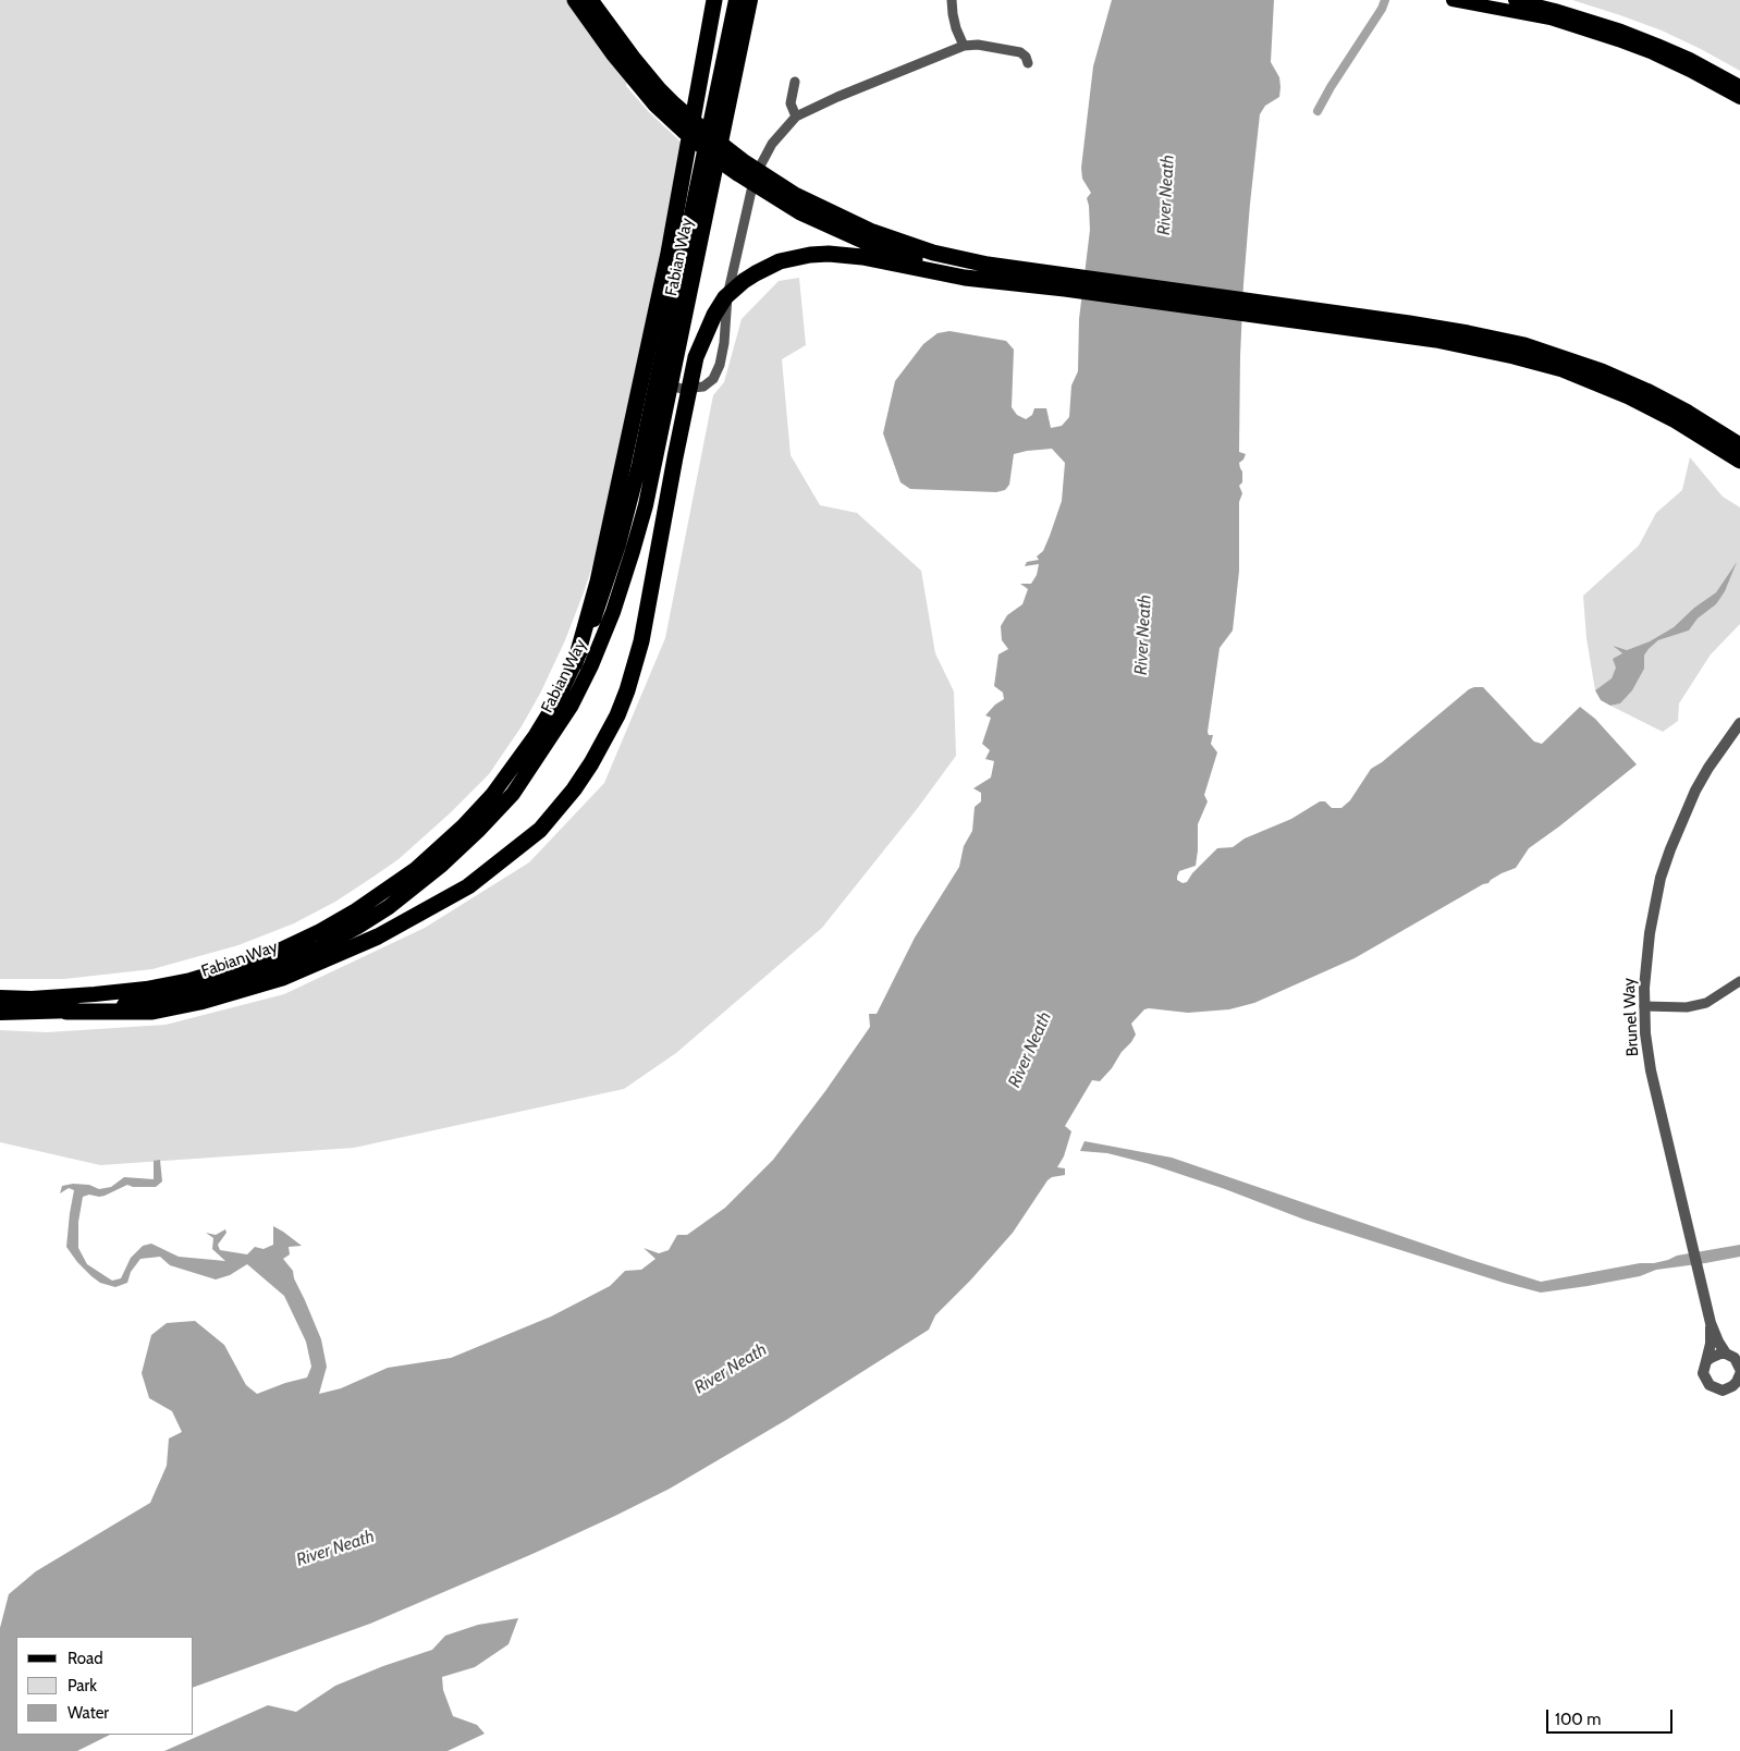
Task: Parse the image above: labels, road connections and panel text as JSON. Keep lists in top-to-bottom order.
{
  "streets": {
    "highway": ["Fabian Way"],
    "street": ["Brunel Way"]
  },
  "water": ["River Neath"],
  "legend": ["Road", "Park", "Water"],
  "scale_bar": "100 m"
}
